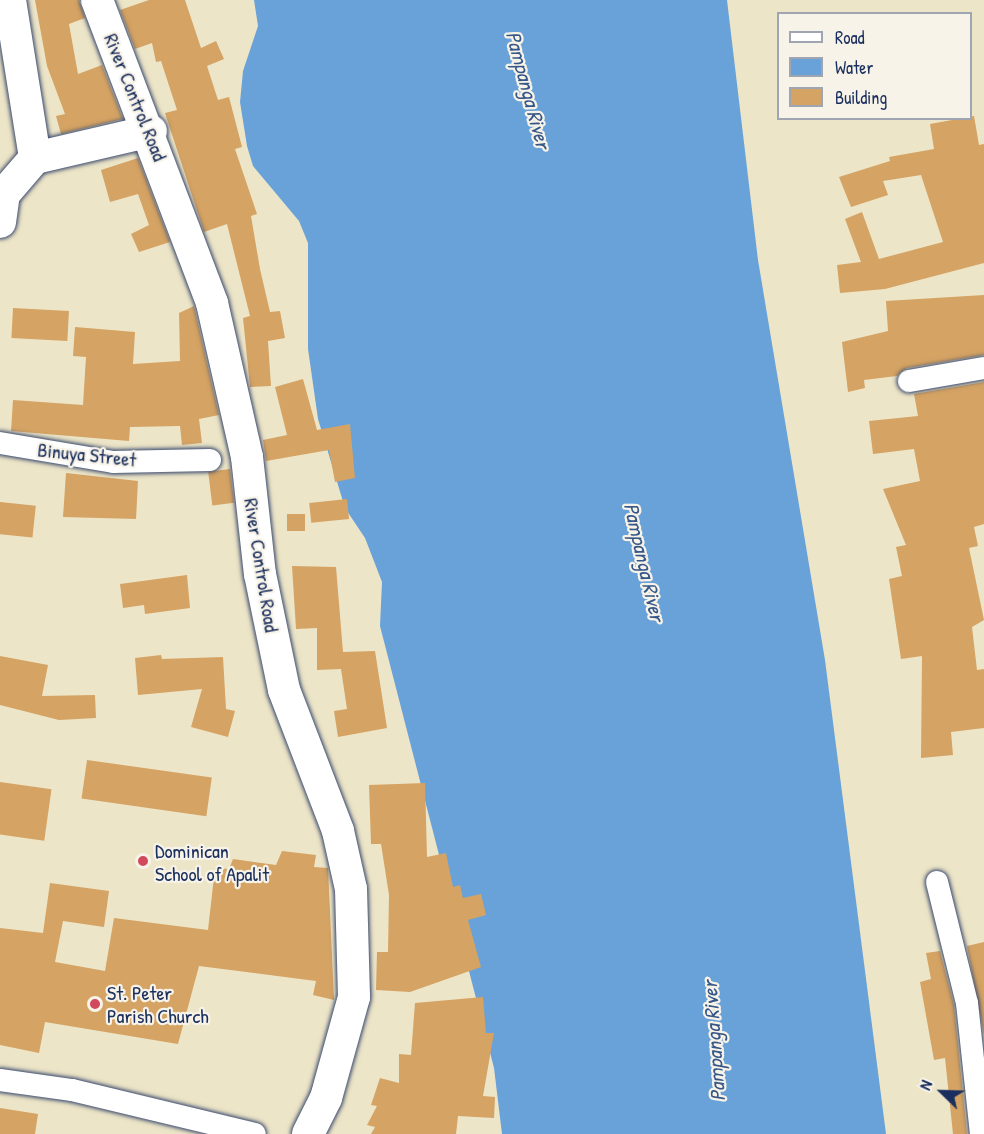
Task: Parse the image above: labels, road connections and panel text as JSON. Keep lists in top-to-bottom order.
{
  "streets": {
    "street": ["River Control Road", "Binuya Street"]
  },
  "water": ["Pampanga River"],
  "places": ["Dominican School of Apalit", "St. Peter Parish Church"],
  "legend": ["Road", "Water", "Building"],
  "north": "top left"
}
